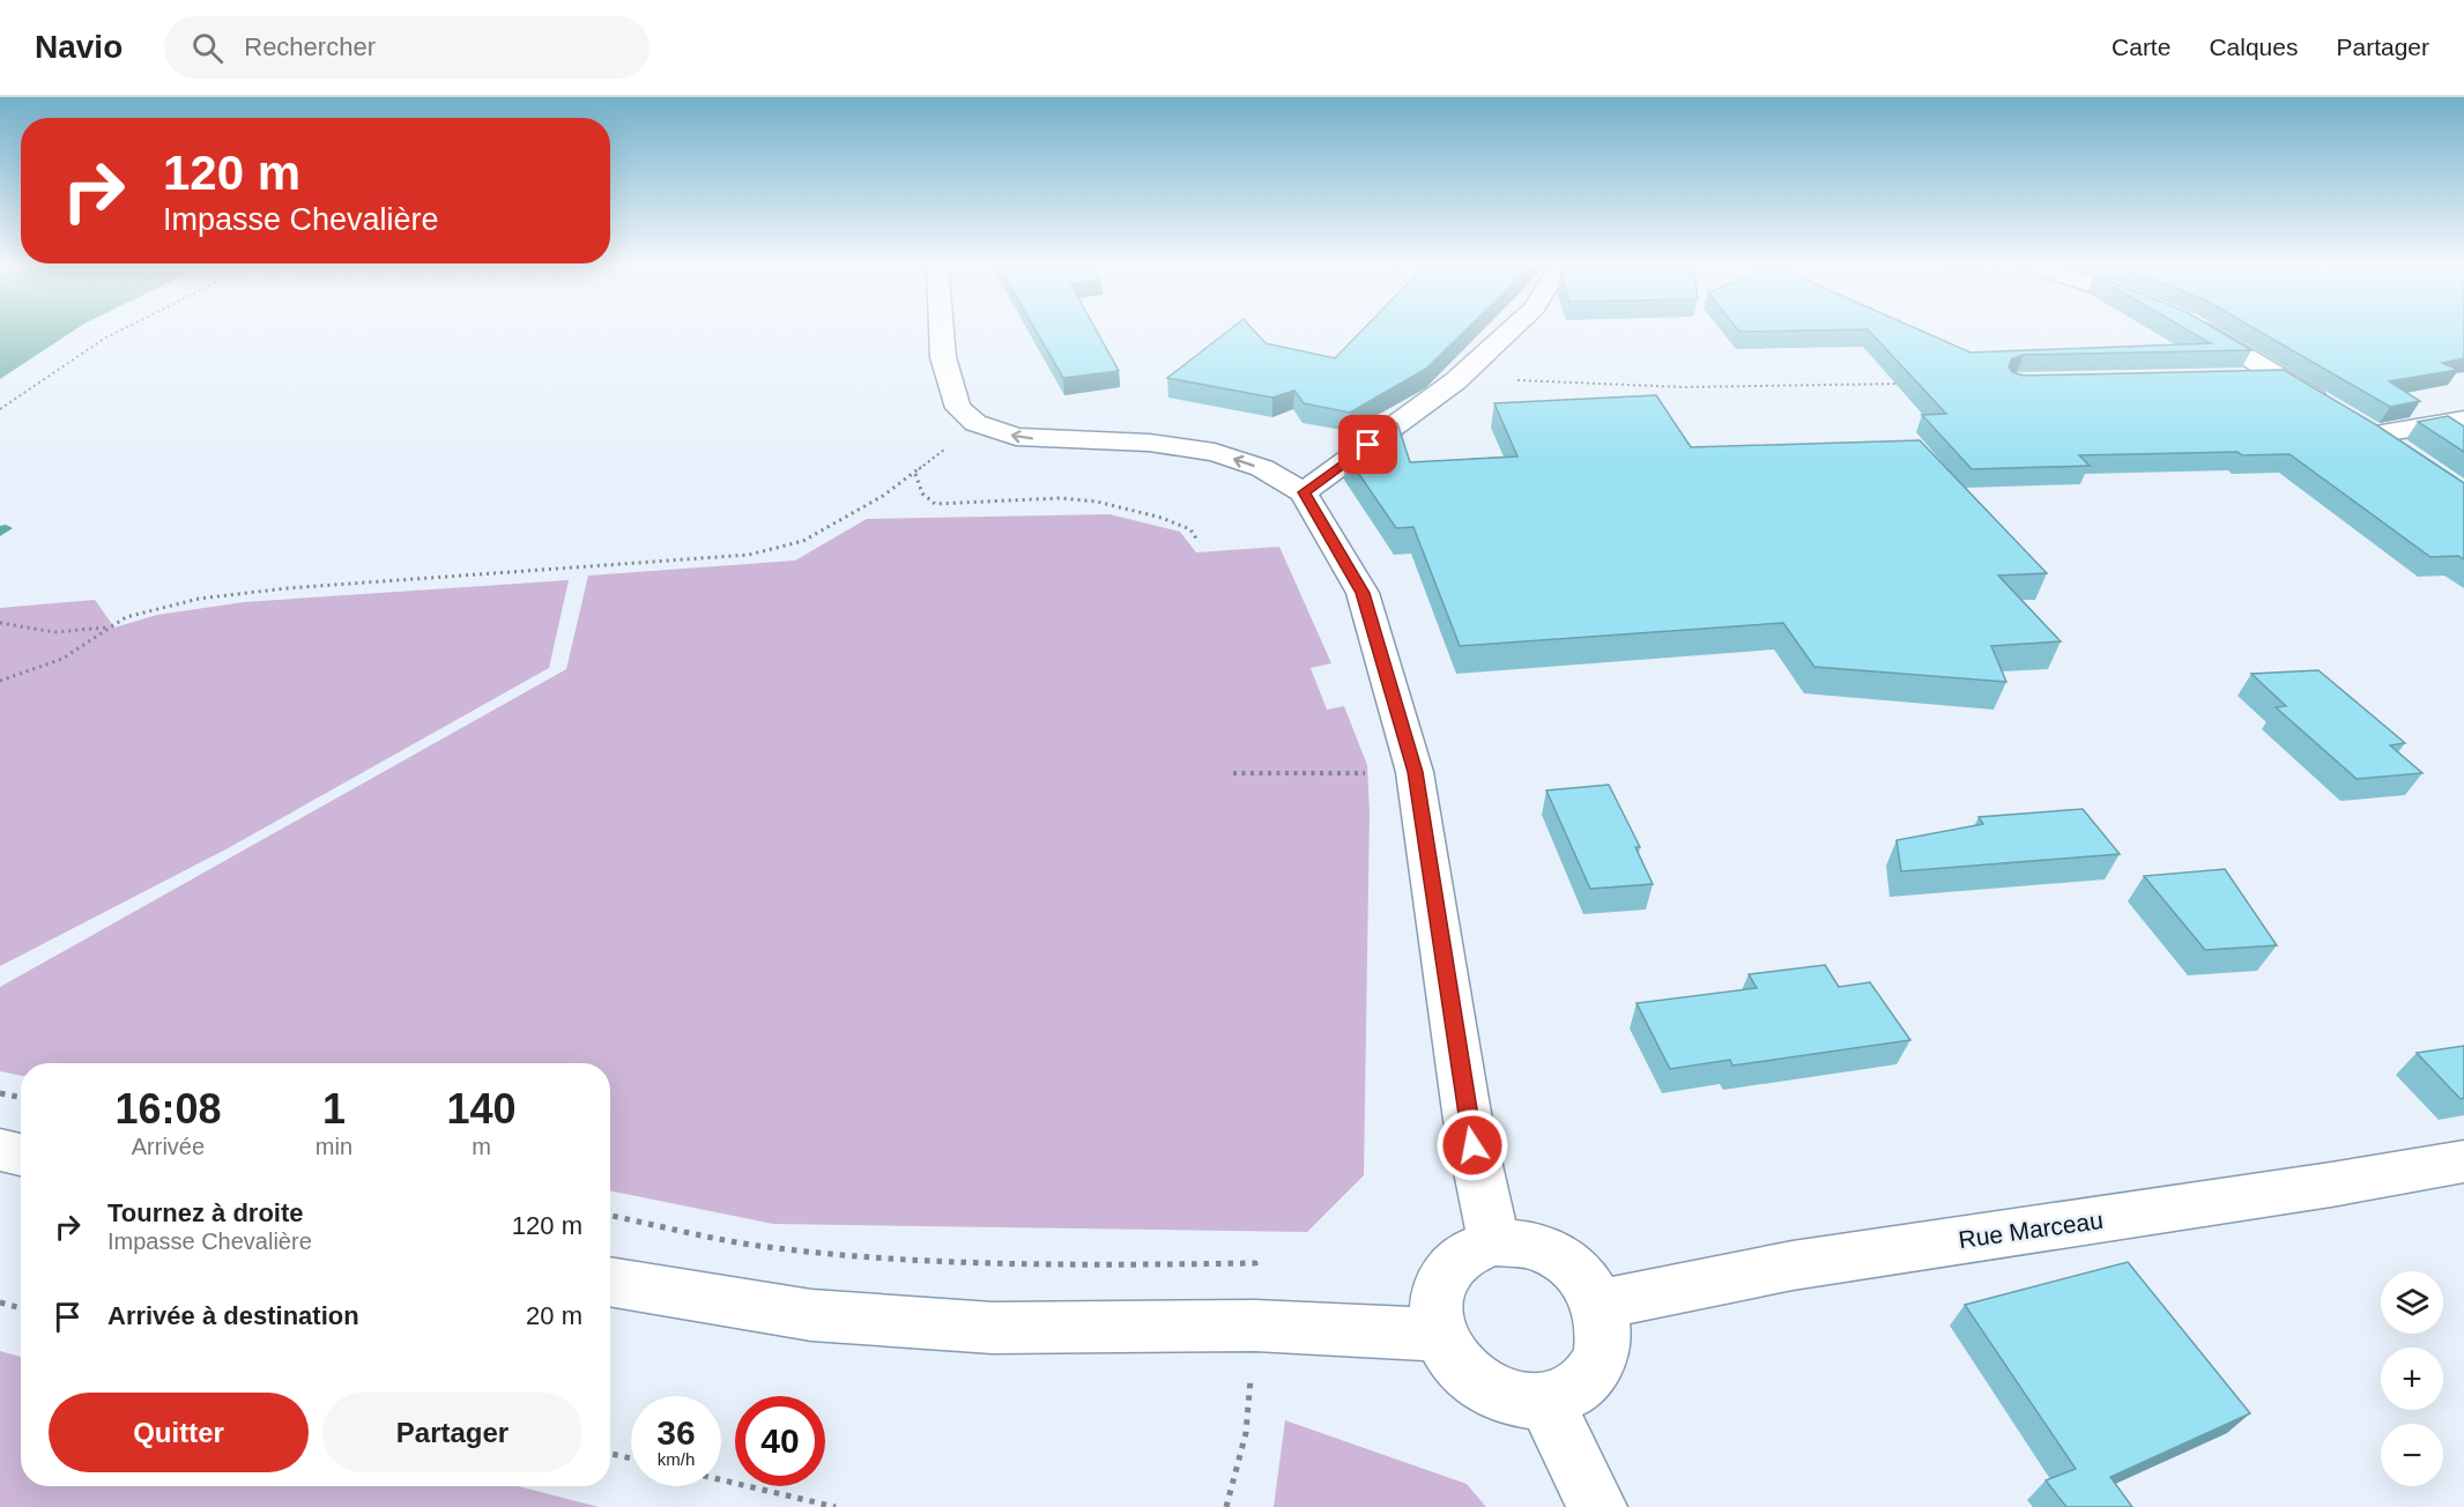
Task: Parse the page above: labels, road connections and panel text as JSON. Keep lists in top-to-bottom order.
{
  "streets": {
    "street": ["Rue Marceau"]
  },
  "page": {
    "header": "Navio",
    "search": "Rechercher",
    "nav": ["Carte", "Calques", "Partager"],
    "turn": ["120 m", "Impasse Chevalière"],
    "eta": [
      "16:08",
      "Arrivée",
      "1",
      "min",
      "140",
      "m"
    ],
    "list": [
      {
        "name": "Tournez à droite",
        "note": "Impasse Chevalière",
        "value": "120 m"
      },
      {
        "name": "Arrivée à destination",
        "value": "20 m"
      }
    ],
    "map_buttons": ["+", "−"],
    "buttons": ["Quitter", "Partager"],
    "speed": "36 km/h",
    "limit": "40"
  }
}
